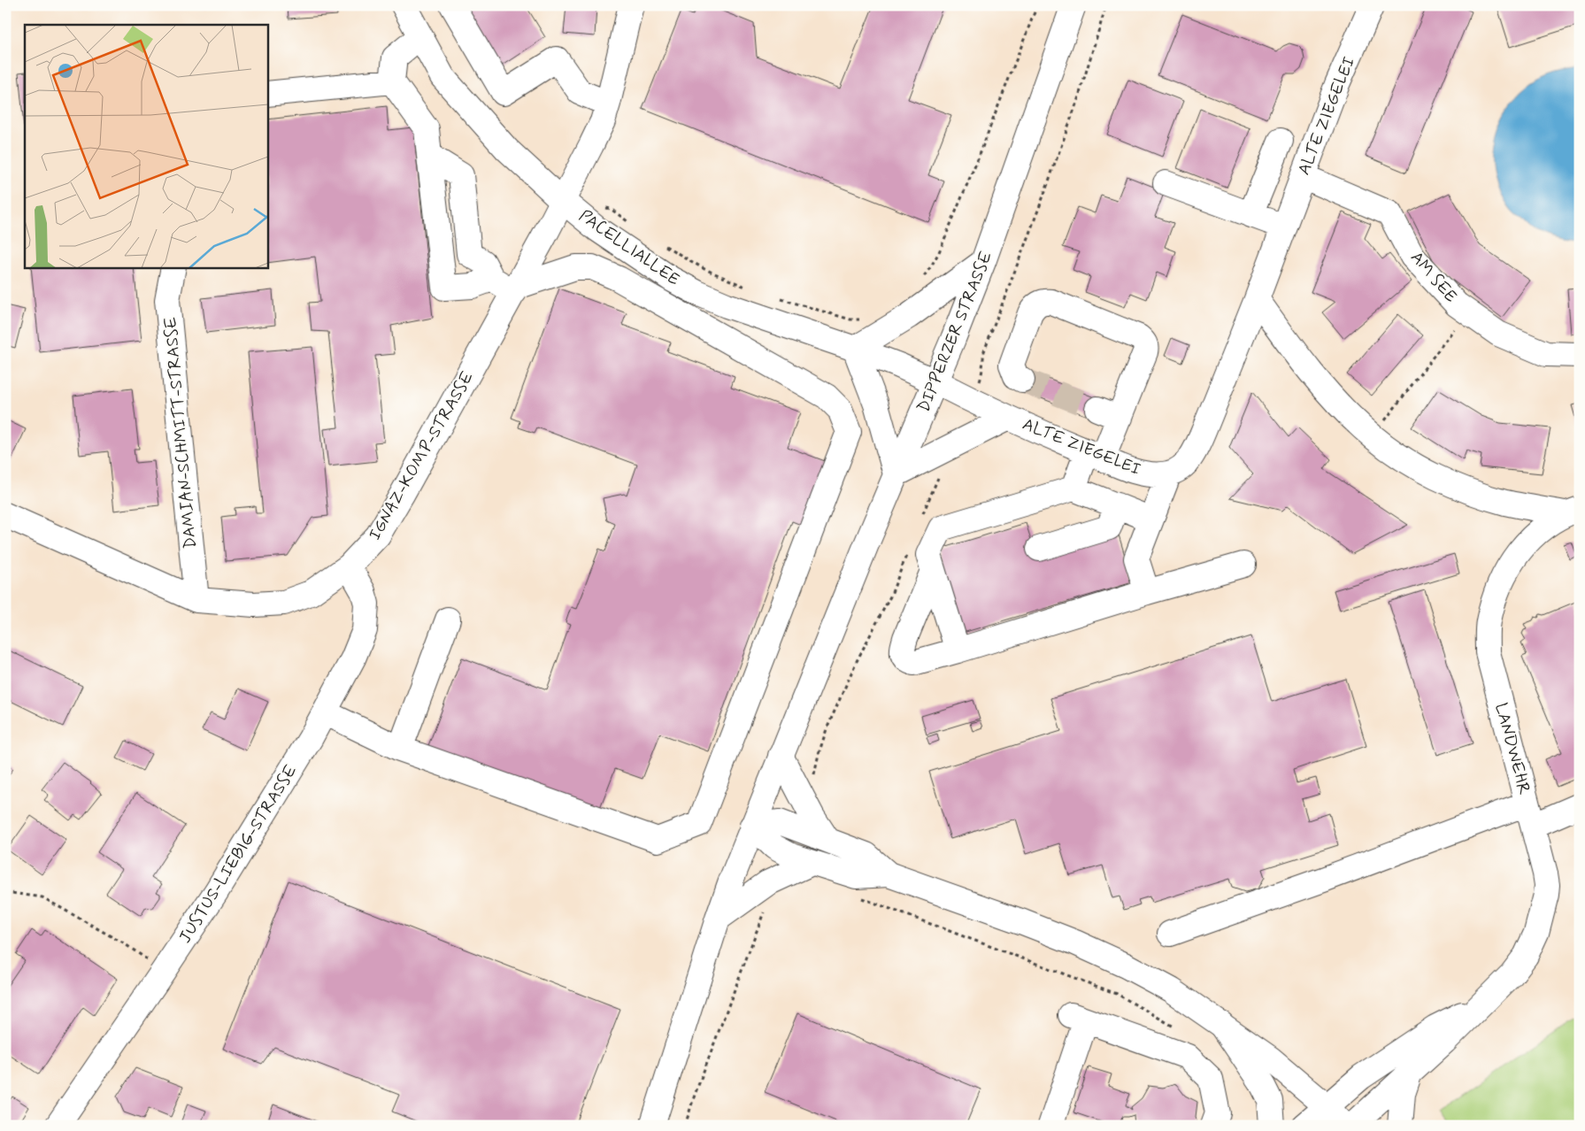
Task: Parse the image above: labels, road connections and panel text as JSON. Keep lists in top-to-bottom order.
{
  "streets": {
    "street": [
      "ALTE ZIEGELEI",
      "PACELLIALLEE",
      "AM SEE",
      "DIPPERZER STRASSE",
      "DAMIAN-SCHMITT-STRASSE",
      "IGNAZ-KOMP-STRASSE",
      "LANDWEHR",
      "JUSTUS-LIEBIG-STRASSE"
    ]
  },
  "crossings": [
    ["ALTE ZIEGELEI", "PACELLIALLEE"],
    ["ALTE ZIEGELEI", "AM SEE"],
    ["ALTE ZIEGELEI", "DIPPERZER STRASSE"],
    ["PACELLIALLEE", "DIPPERZER STRASSE"],
    ["PACELLIALLEE", "IGNAZ-KOMP-STRASSE"],
    ["DAMIAN-SCHMITT-STRASSE", "IGNAZ-KOMP-STRASSE"],
    ["IGNAZ-KOMP-STRASSE", "JUSTUS-LIEBIG-STRASSE"]
  ]
}
